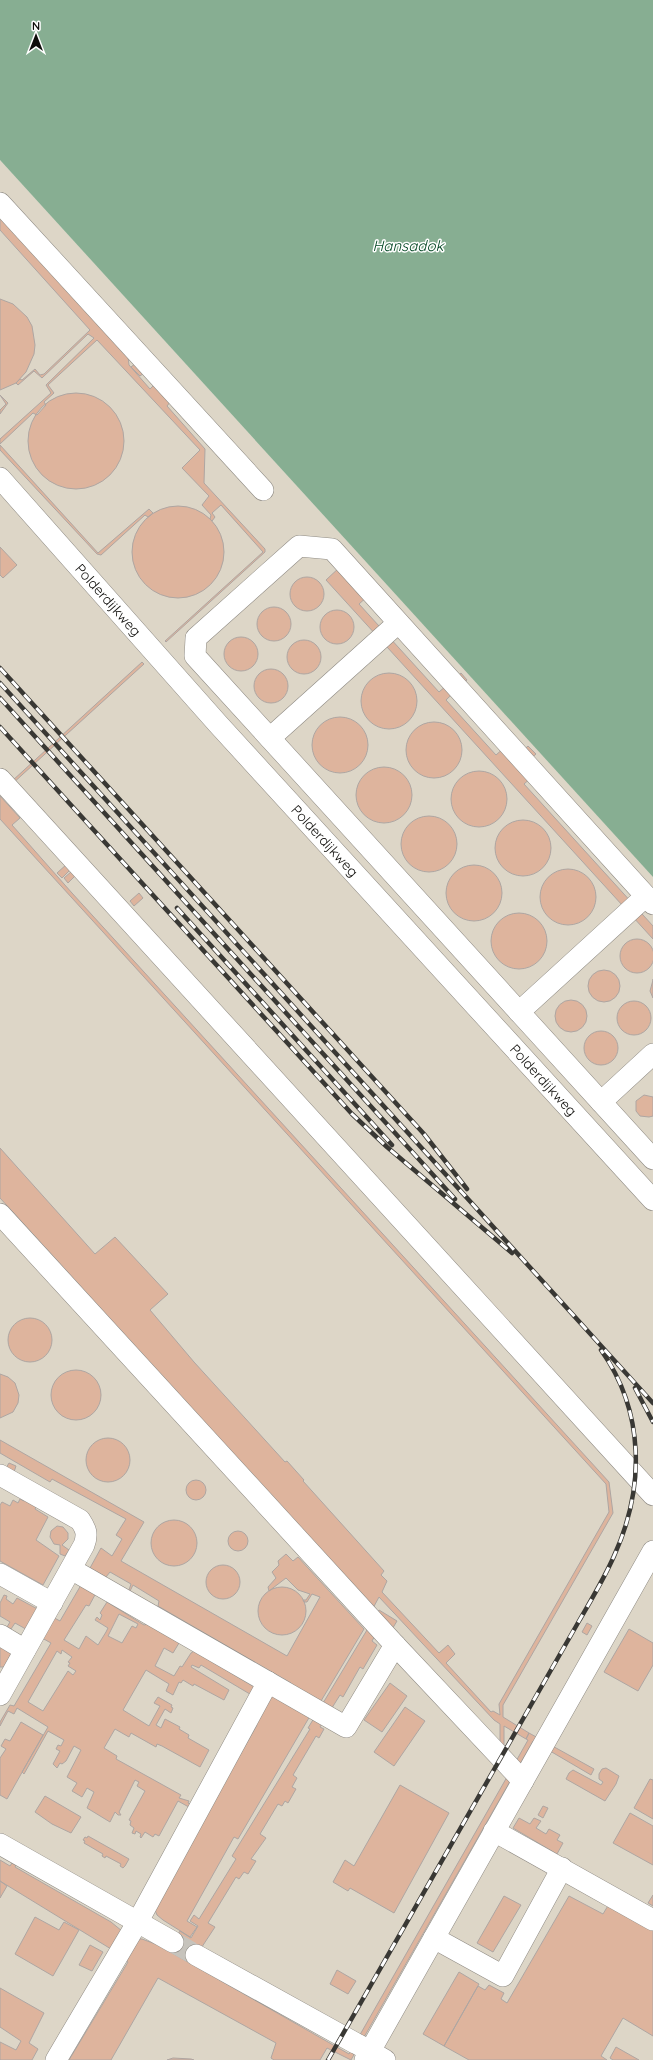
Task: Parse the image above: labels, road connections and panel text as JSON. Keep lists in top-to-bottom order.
{
  "streets": {
    "street": ["Polderdijkweg"]
  },
  "water": ["Hansadok"],
  "north": "top"
}
